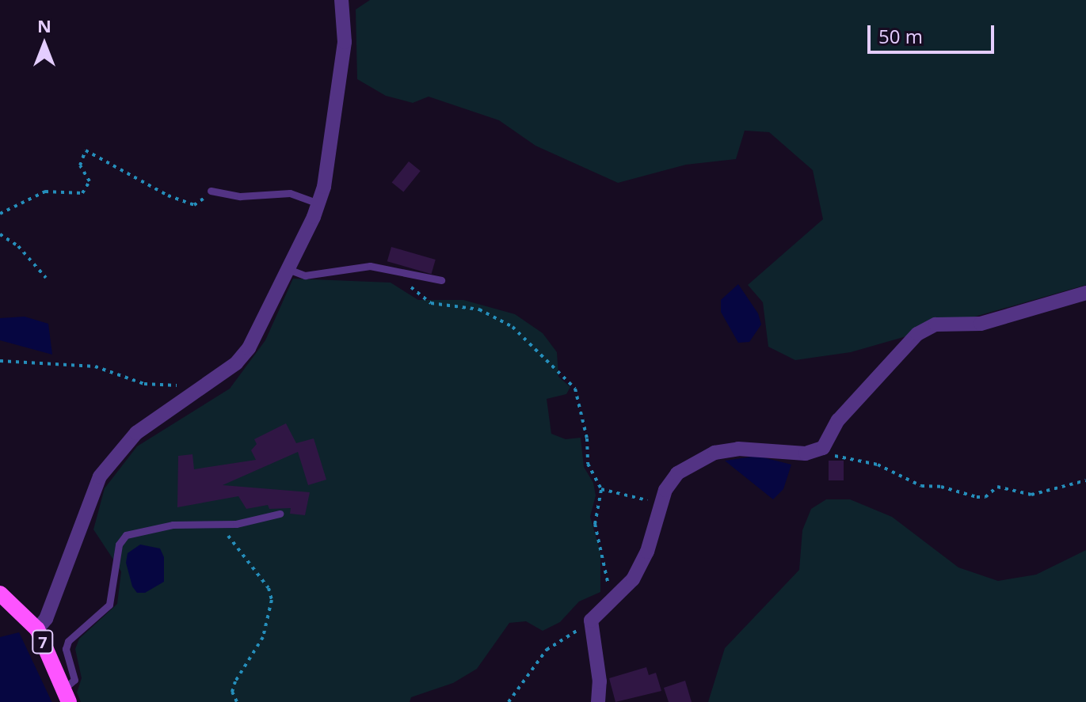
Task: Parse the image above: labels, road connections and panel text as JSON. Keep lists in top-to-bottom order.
{
  "streets": {
    "main road": ["7"]
  },
  "scale_bar": "50 m",
  "north": "top"
}
